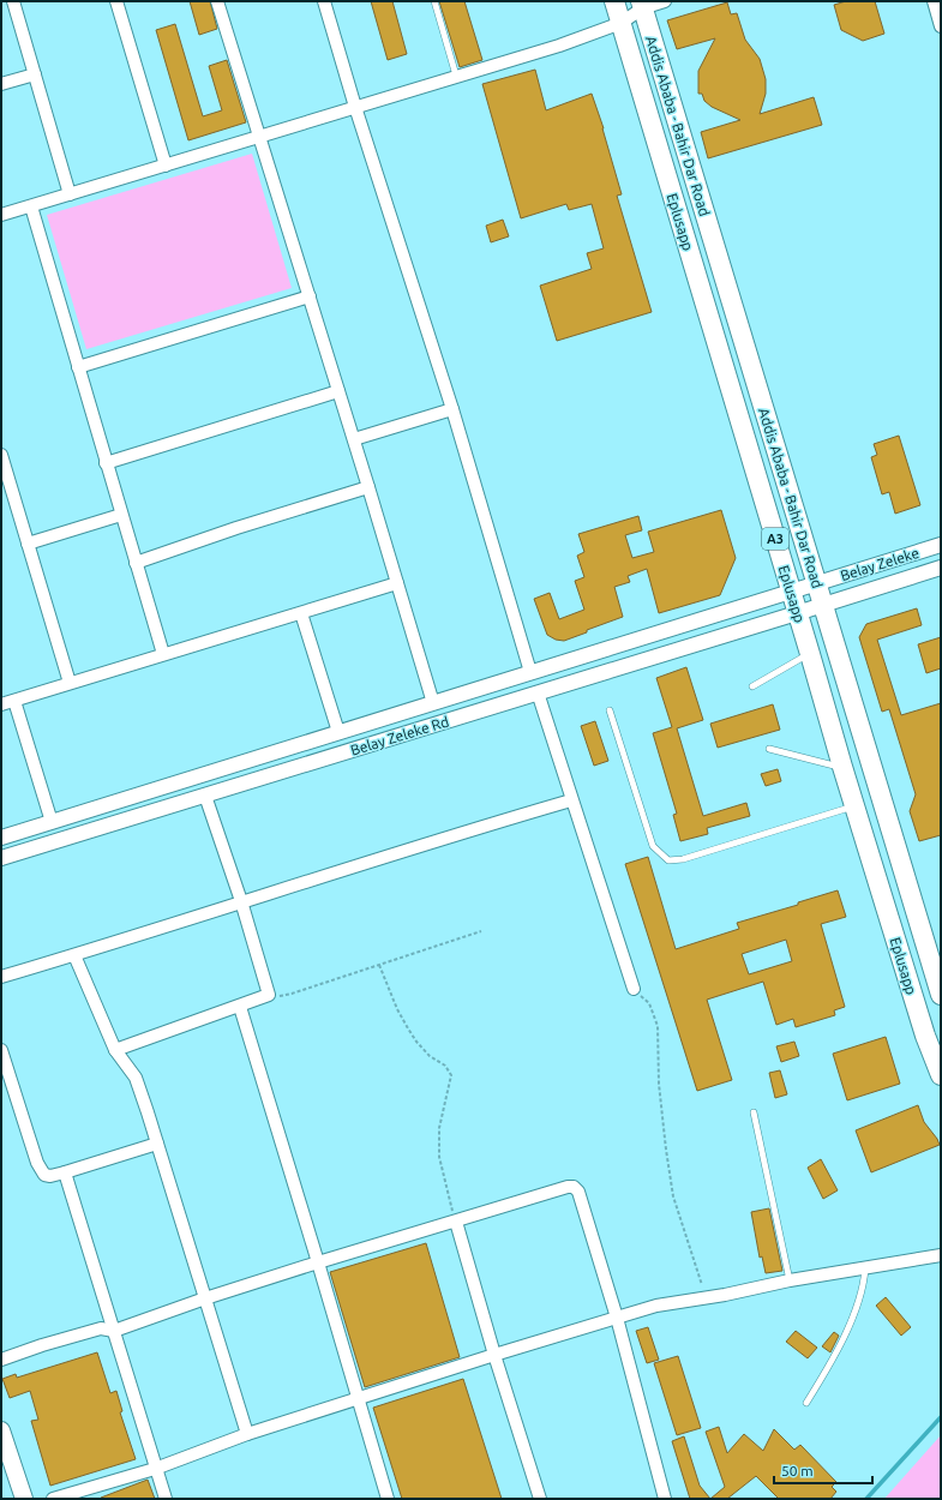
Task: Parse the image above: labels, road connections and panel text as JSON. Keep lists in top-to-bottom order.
{
  "streets": {
    "highway": ["Addis Ababa - Bahir Dar Road", "Eplusapp", "A3"],
    "street": ["Belay Zeleke", "Belay Zeleke Rd"]
  },
  "crossings": [
    ["Addis Ababa - Bahir Dar Road", "Belay Zeleke"],
    ["Eplusapp", "Belay Zeleke"],
    ["Eplusapp", "Belay Zeleke Rd"],
    ["Belay Zeleke", "Belay Zeleke Rd"]
  ],
  "scale_bar": "50 m"
}
